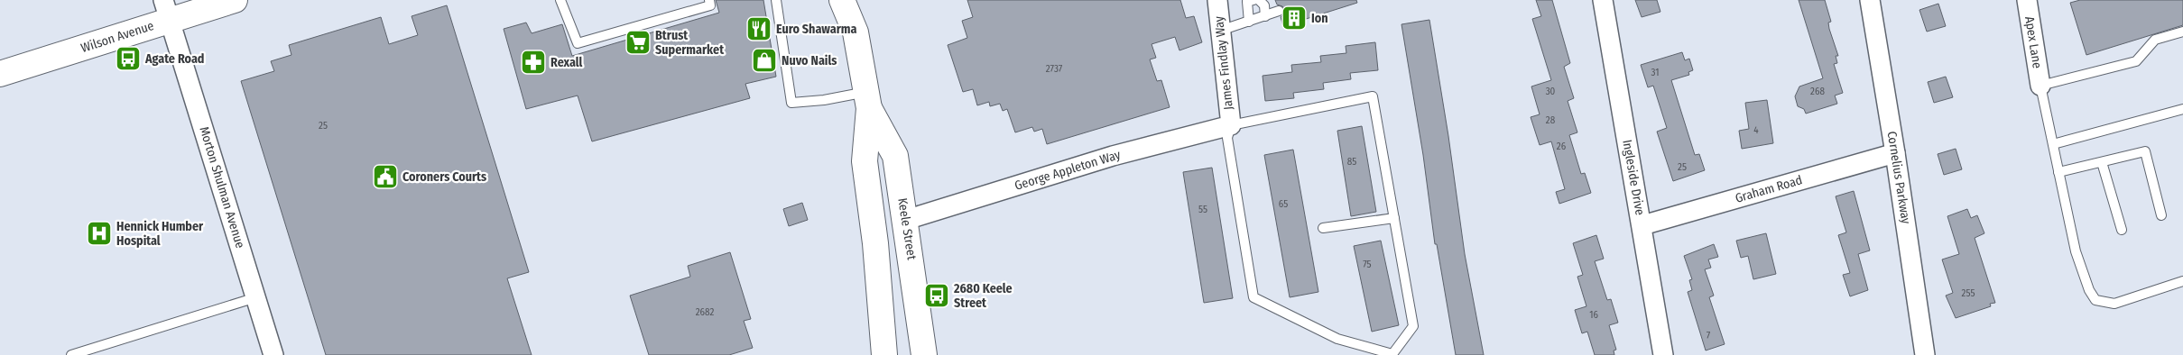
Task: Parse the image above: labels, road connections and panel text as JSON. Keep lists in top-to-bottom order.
{
  "streets": {
    "main road": ["Wilson Avenue", "Keele Street"],
    "street": [
      "Apex Lane",
      "James Findlay Way",
      "George Appleton Way",
      "Ingleside Drive",
      "Cornelius Parkway",
      "Morton Shulman Avenue",
      "Graham Road"
    ]
  },
  "crossings": [
    ["Wilson Avenue", "Morton Shulman Avenue"],
    ["James Findlay Way", "George Appleton Way"],
    ["George Appleton Way", "Keele Street"],
    ["Ingleside Drive", "Graham Road"],
    ["Cornelius Parkway", "Graham Road"]
  ],
  "places": {
    "building": ["Ion"],
    "restaurant": ["Euro Shawarma"],
    "supermarket": ["Btrust Supermarket"],
    "bus stop": ["Agate Road", "2680 Keele Street"],
    "shop": ["Nuvo Nails"],
    "pharmacy": ["Rexall"],
    "public building": ["Coroners Courts"],
    "hospital": ["Hennick Humber Hospital"]
  },
  "house_numbers": [
    "2737",
    "31",
    "30",
    "268",
    "28",
    "25",
    "4",
    "26",
    "85",
    "25",
    "65",
    "55",
    "75",
    "255",
    "2682",
    "16",
    "7"
  ]
}
